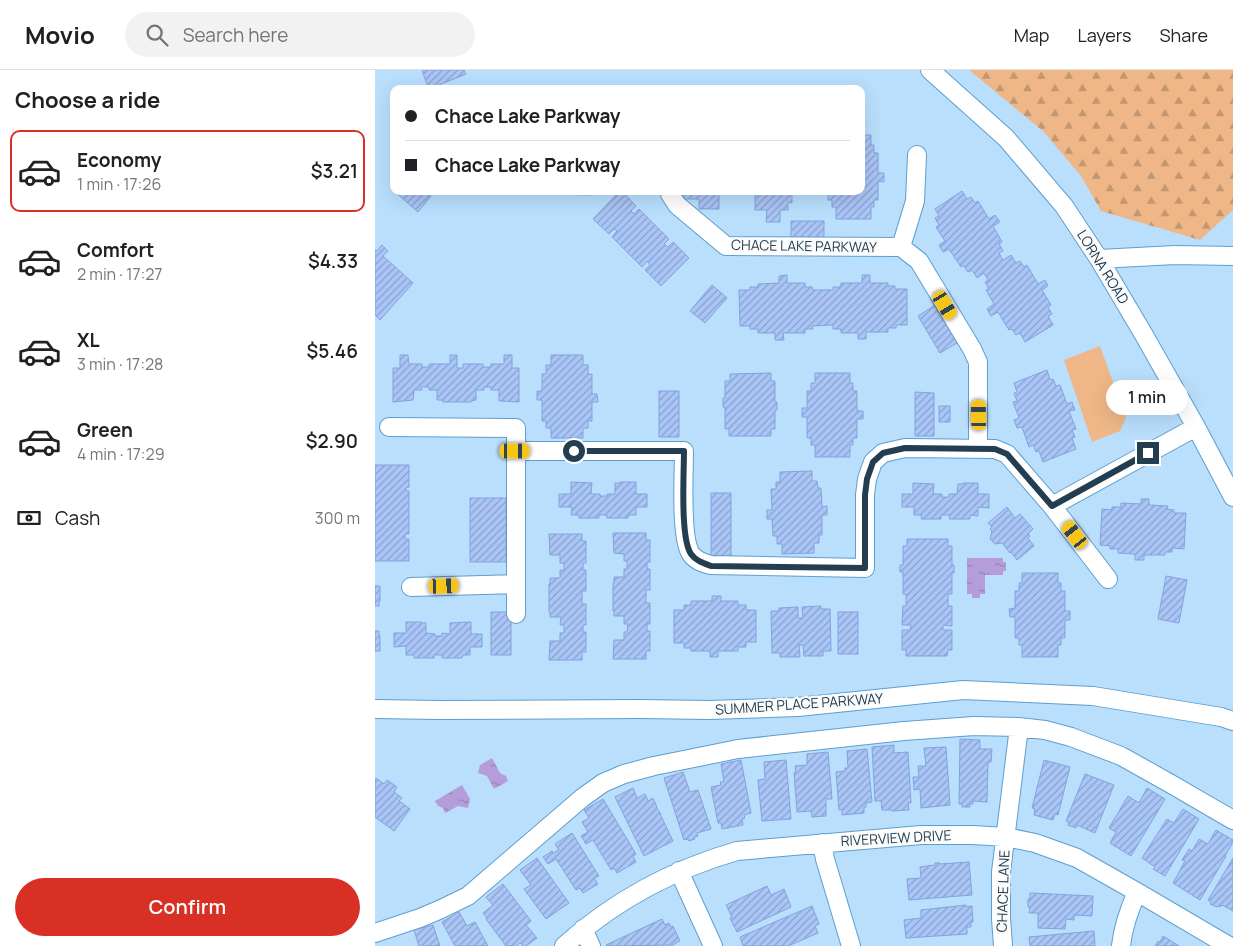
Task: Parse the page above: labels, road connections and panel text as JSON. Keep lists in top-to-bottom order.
{
  "streets": {
    "street": [
      "CHACE LAKE PARKWAY",
      "LORNA ROAD",
      "SUMMER PLACE PARKWAY",
      "RIVERVIEW DRIVE",
      "CHACE LANE"
    ]
  },
  "crossings": [
    ["RIVERVIEW DRIVE", "CHACE LANE"]
  ],
  "page": {
    "header": "Movio",
    "search": "Search here",
    "nav": ["Map", "Layers", "Share"],
    "heading": "Choose a ride",
    "banner": ["Chace Lake Parkway", "Chace Lake Parkway"],
    "list": [
      {
        "name": "Economy",
        "note": "1 min · 17:26",
        "value": "$3.21"
      },
      {
        "name": "Comfort",
        "note": "2 min · 17:27",
        "value": "$4.33"
      },
      {
        "name": "XL",
        "note": "3 min · 17:28",
        "value": "$5.46"
      },
      {
        "name": "Green",
        "note": "4 min · 17:29",
        "value": "$2.90"
      }
    ],
    "bubble": "1 min",
    "pay": ["Cash", "300 m"],
    "buttons": "Confirm"
  }
}
